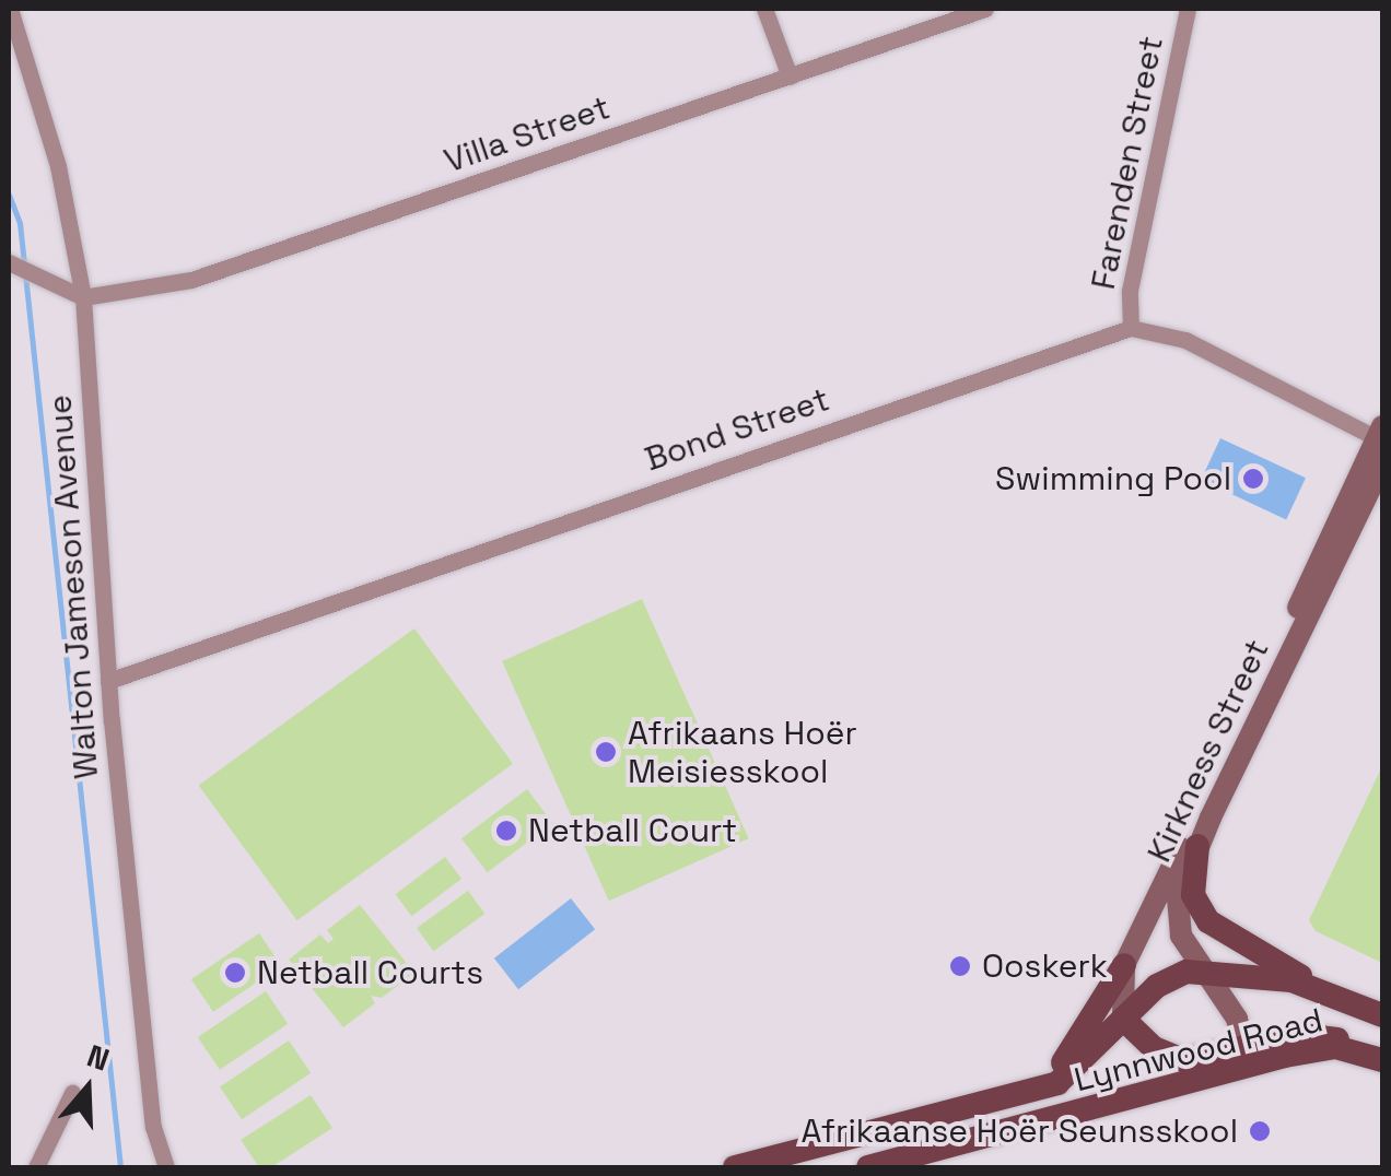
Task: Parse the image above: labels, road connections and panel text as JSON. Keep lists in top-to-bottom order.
{
  "streets": {
    "main road": ["Lynnwood Road"],
    "street": [
      "Villa Street",
      "Farenden Street",
      "Bond Street",
      "Walton Jameson Avenue",
      "Kirkness Street"
    ]
  },
  "crossings": [
    ["Villa Street", "Walton Jameson Avenue"],
    ["Farenden Street", "Bond Street"],
    ["Bond Street", "Walton Jameson Avenue"],
    ["Kirkness Street", "Lynnwood Road"]
  ],
  "places": [
    "Swimming Pool",
    "Afrikaans Hoër Meisiesskool",
    "Netball Court",
    "Ooskerk",
    "Netball Courts",
    "Afrikaanse Hoër Seunsskool"
  ],
  "north": "top"
}
